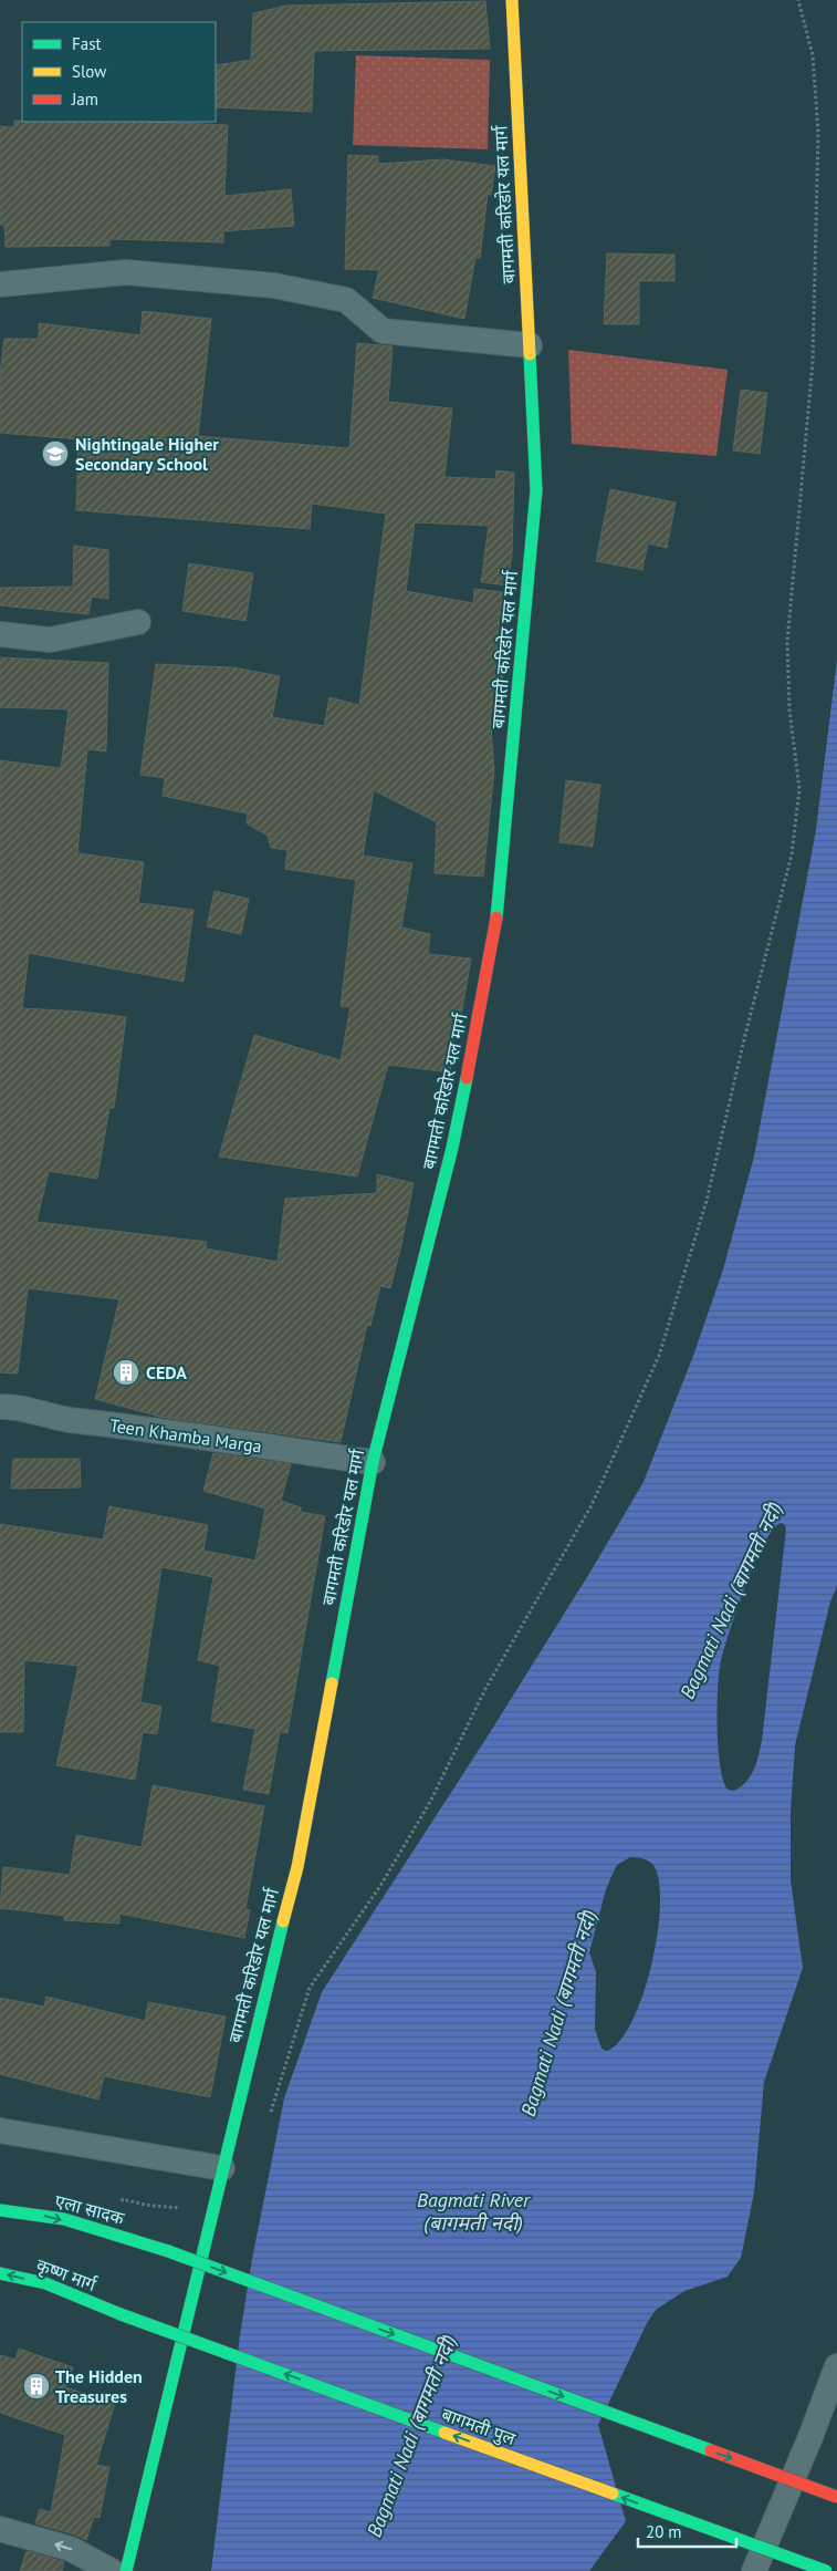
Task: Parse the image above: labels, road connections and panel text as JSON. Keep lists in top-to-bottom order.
{
  "streets": {
    "street": [
      "बागमती करिडोर यल मार्ग",
      "Teen Khamba Marga",
      "एला सादक",
      "कृष्ण मार्ग",
      "बागमती पुल"
    ]
  },
  "crossings": [
    ["बागमती करिडोर यल मार्ग", "Teen Khamba Marga"],
    ["कृष्ण मार्ग", "बागमती पुल"]
  ],
  "one_way": ["एला सादक", "कृष्ण मार्ग", "बागमती पुल"],
  "water": ["Bagmati Nadi (बागमती नदी)", "Bagmati River (बागमती नदी)"],
  "places": {
    "school or university": ["Nightingale Higher Secondary School"],
    "building": ["CEDA", "The Hidden Treasures"]
  },
  "legend": ["Fast", "Slow", "Jam"],
  "scale_bar": "20 m"
}
